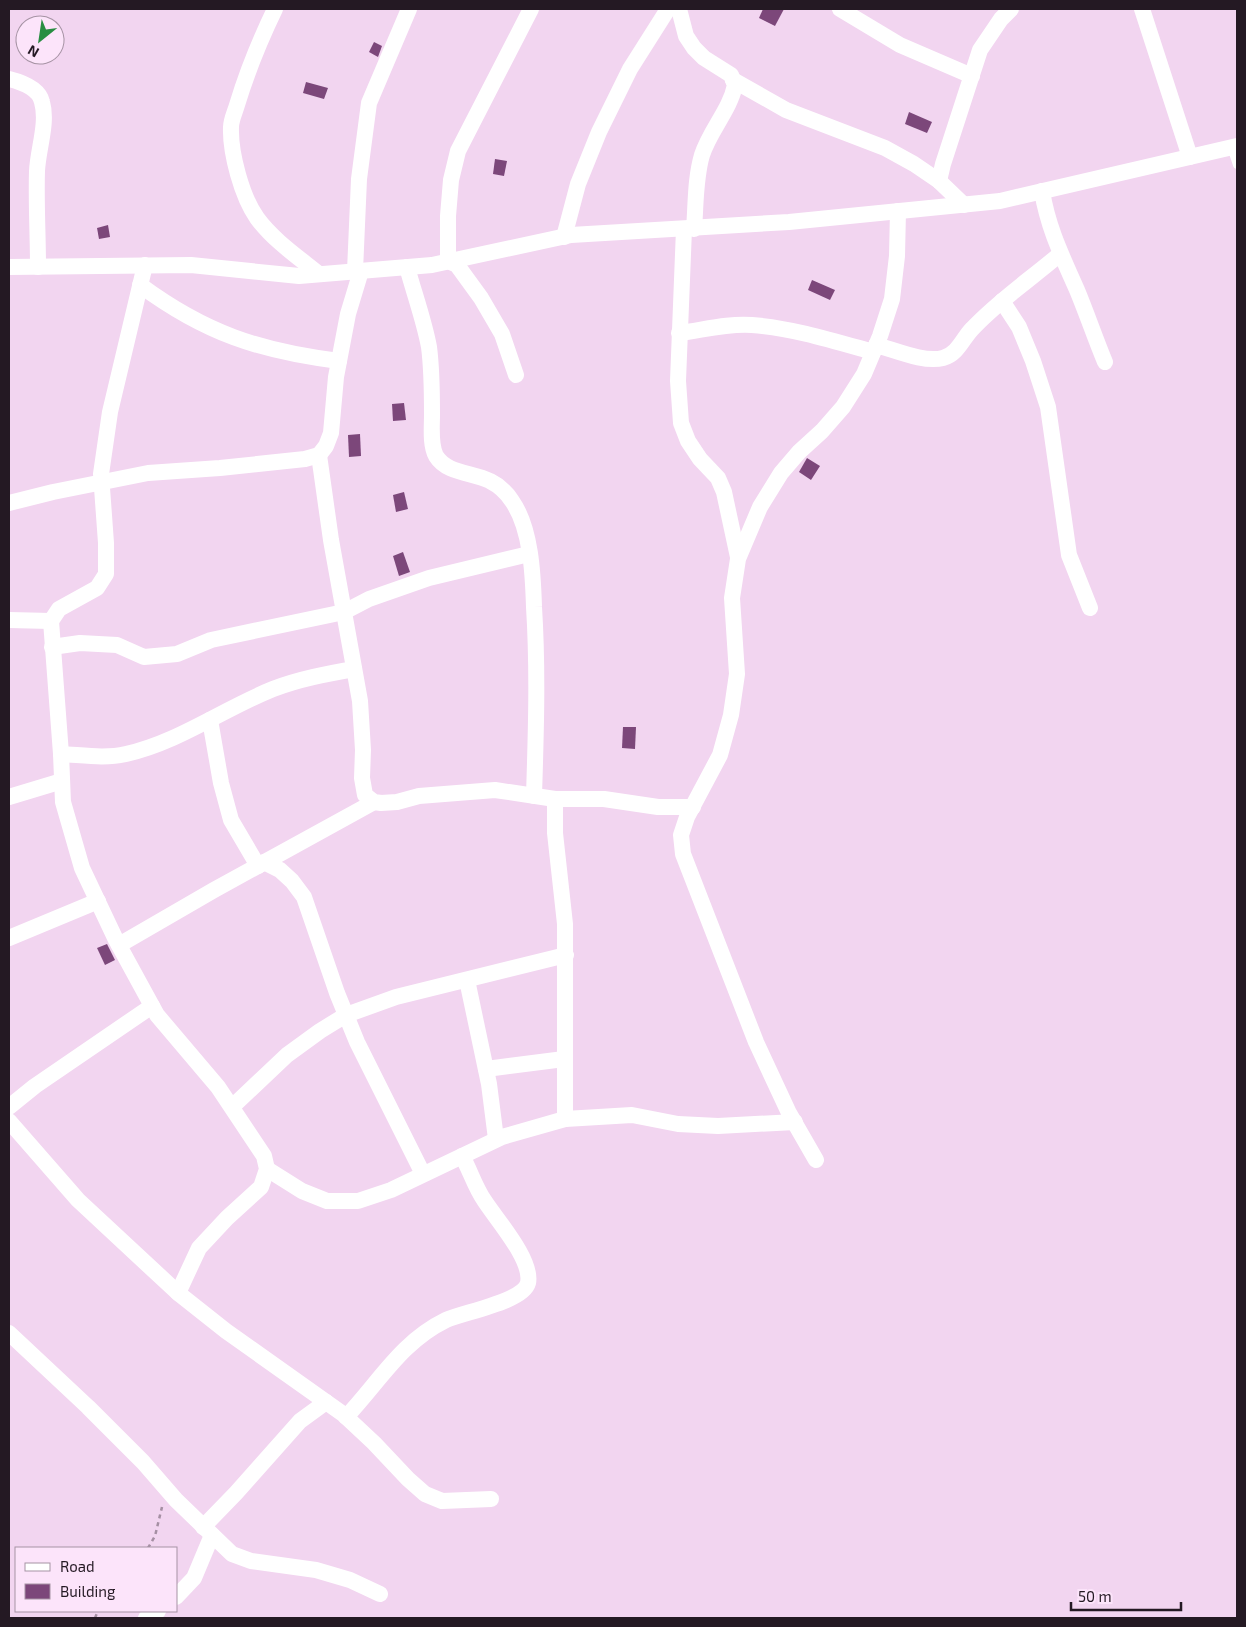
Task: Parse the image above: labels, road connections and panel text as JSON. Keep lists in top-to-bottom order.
{
  "legend": ["Road", "Building"],
  "scale_bar": "50 m",
  "north": "bottom left"
}
